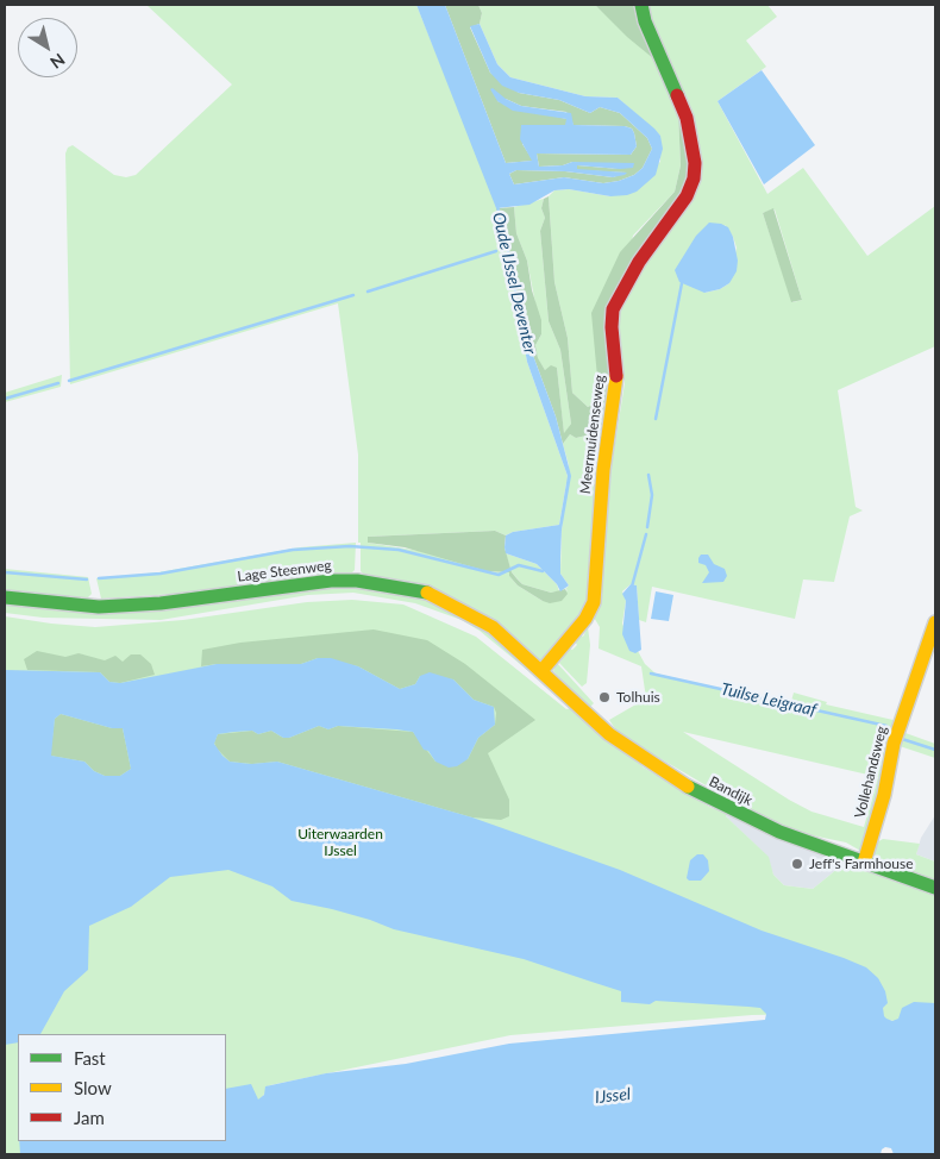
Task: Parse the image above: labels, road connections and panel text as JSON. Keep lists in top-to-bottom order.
{
  "streets": {
    "street": [
      "Meermuidenseweg",
      "Lage Steenweg",
      "Vollehandsweg",
      "Bandijk"
    ]
  },
  "crossings": [
    ["Meermuidenseweg", "Lage Steenweg"],
    ["Meermuidenseweg", "Bandijk"],
    ["Lage Steenweg", "Bandijk"],
    ["Vollehandsweg", "Bandijk"]
  ],
  "water": ["Oude IJssel Deventer", "Tuilse Leigraaf", "IJssel"],
  "parks": ["Uiterwaarden IJssel"],
  "places": ["Tolhuis", "Jeff's Farmhouse"],
  "legend": ["Fast", "Slow", "Jam"],
  "north": "bottom right"
}
